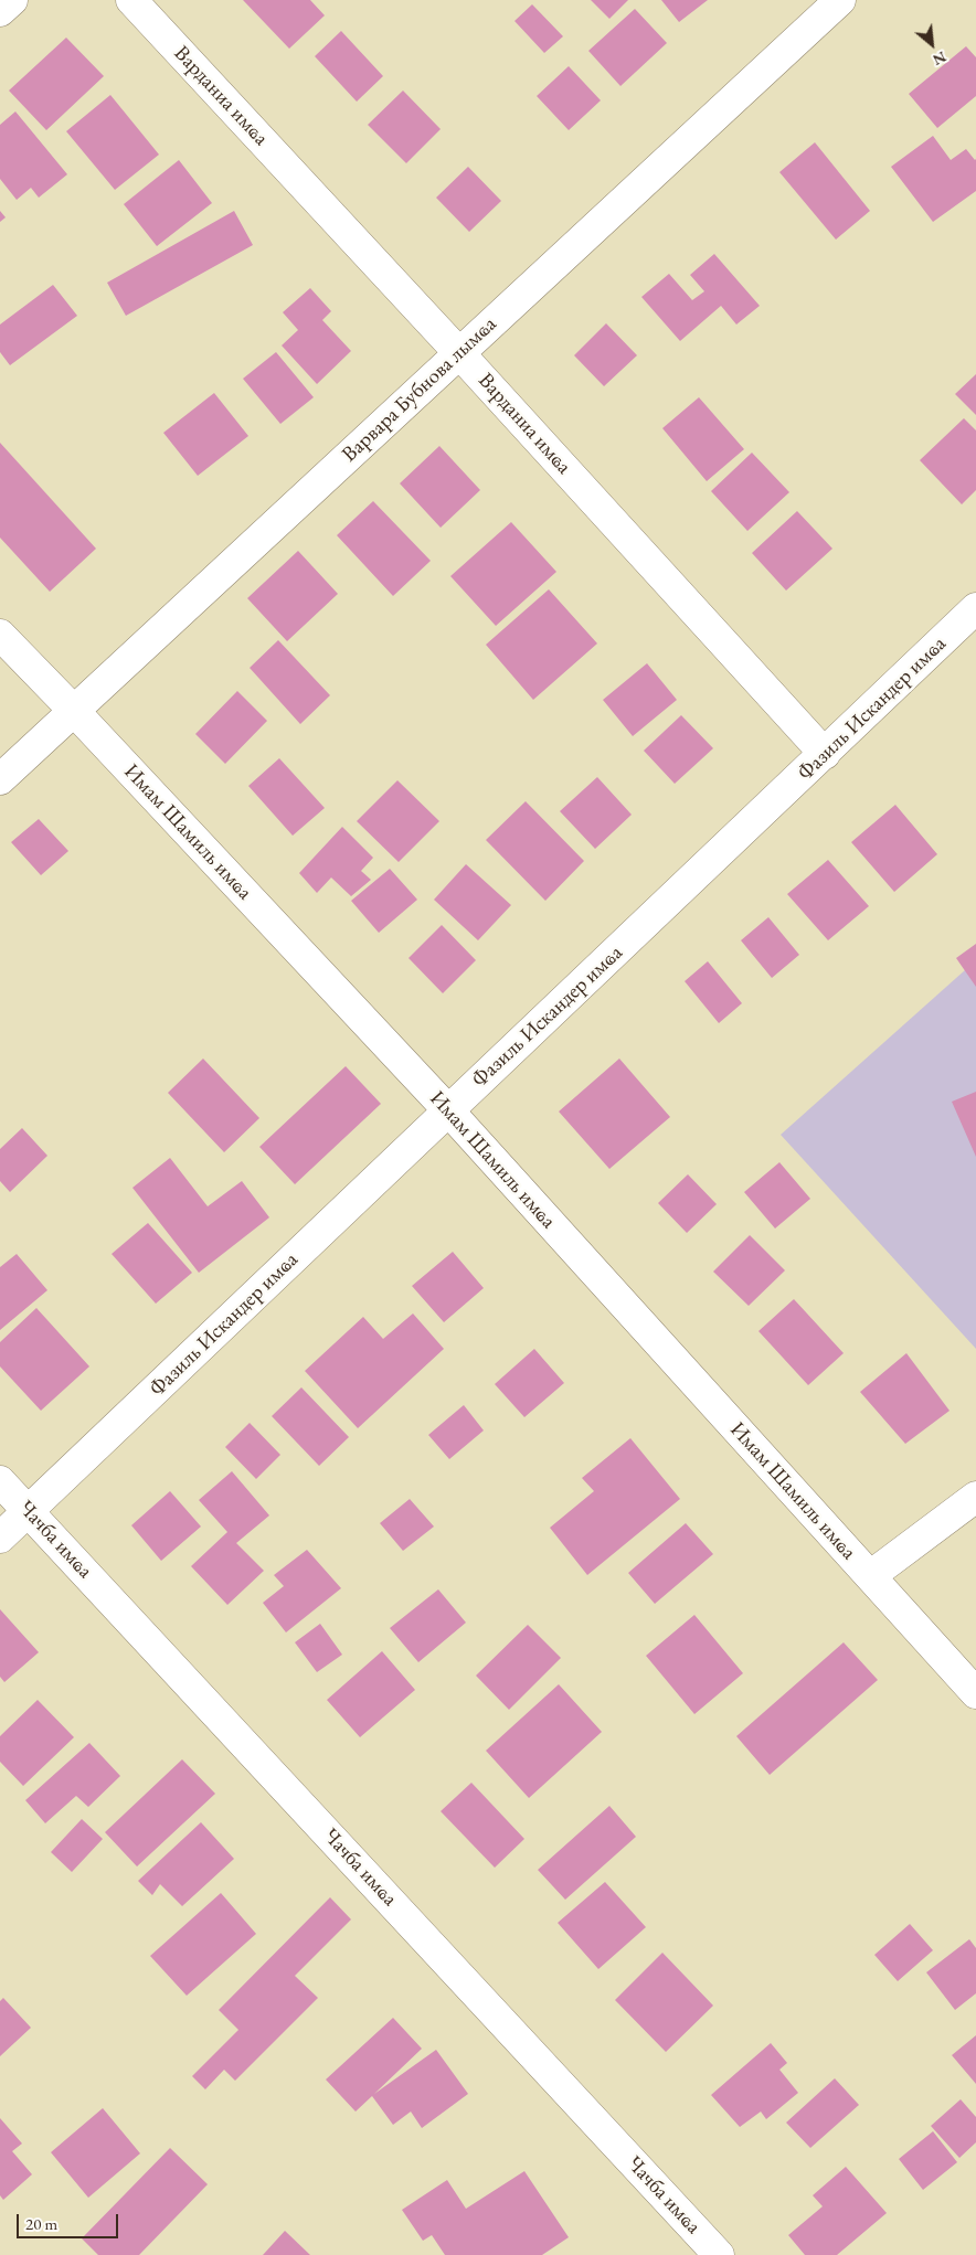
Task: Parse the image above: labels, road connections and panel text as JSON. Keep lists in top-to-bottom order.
{
  "streets": {
    "street": [
      "Варданиа имҩа",
      "Варвара Бубнова лымҩа",
      "Фазиль Искандер имҩа",
      "Имам Шамиль имҩа",
      "Чачба имҩа"
    ]
  },
  "crossings": [
    ["Варданиа имҩа", "Варвара Бубнова лымҩа"],
    ["Варданиа имҩа", "Фазиль Искандер имҩа"],
    ["Варвара Бубнова лымҩа", "Имам Шамиль имҩа"],
    ["Фазиль Искандер имҩа", "Имам Шамиль имҩа"],
    ["Фазиль Искандер имҩа", "Чачба имҩа"]
  ],
  "scale_bar": "20 m",
  "north": "bottom right"
}
